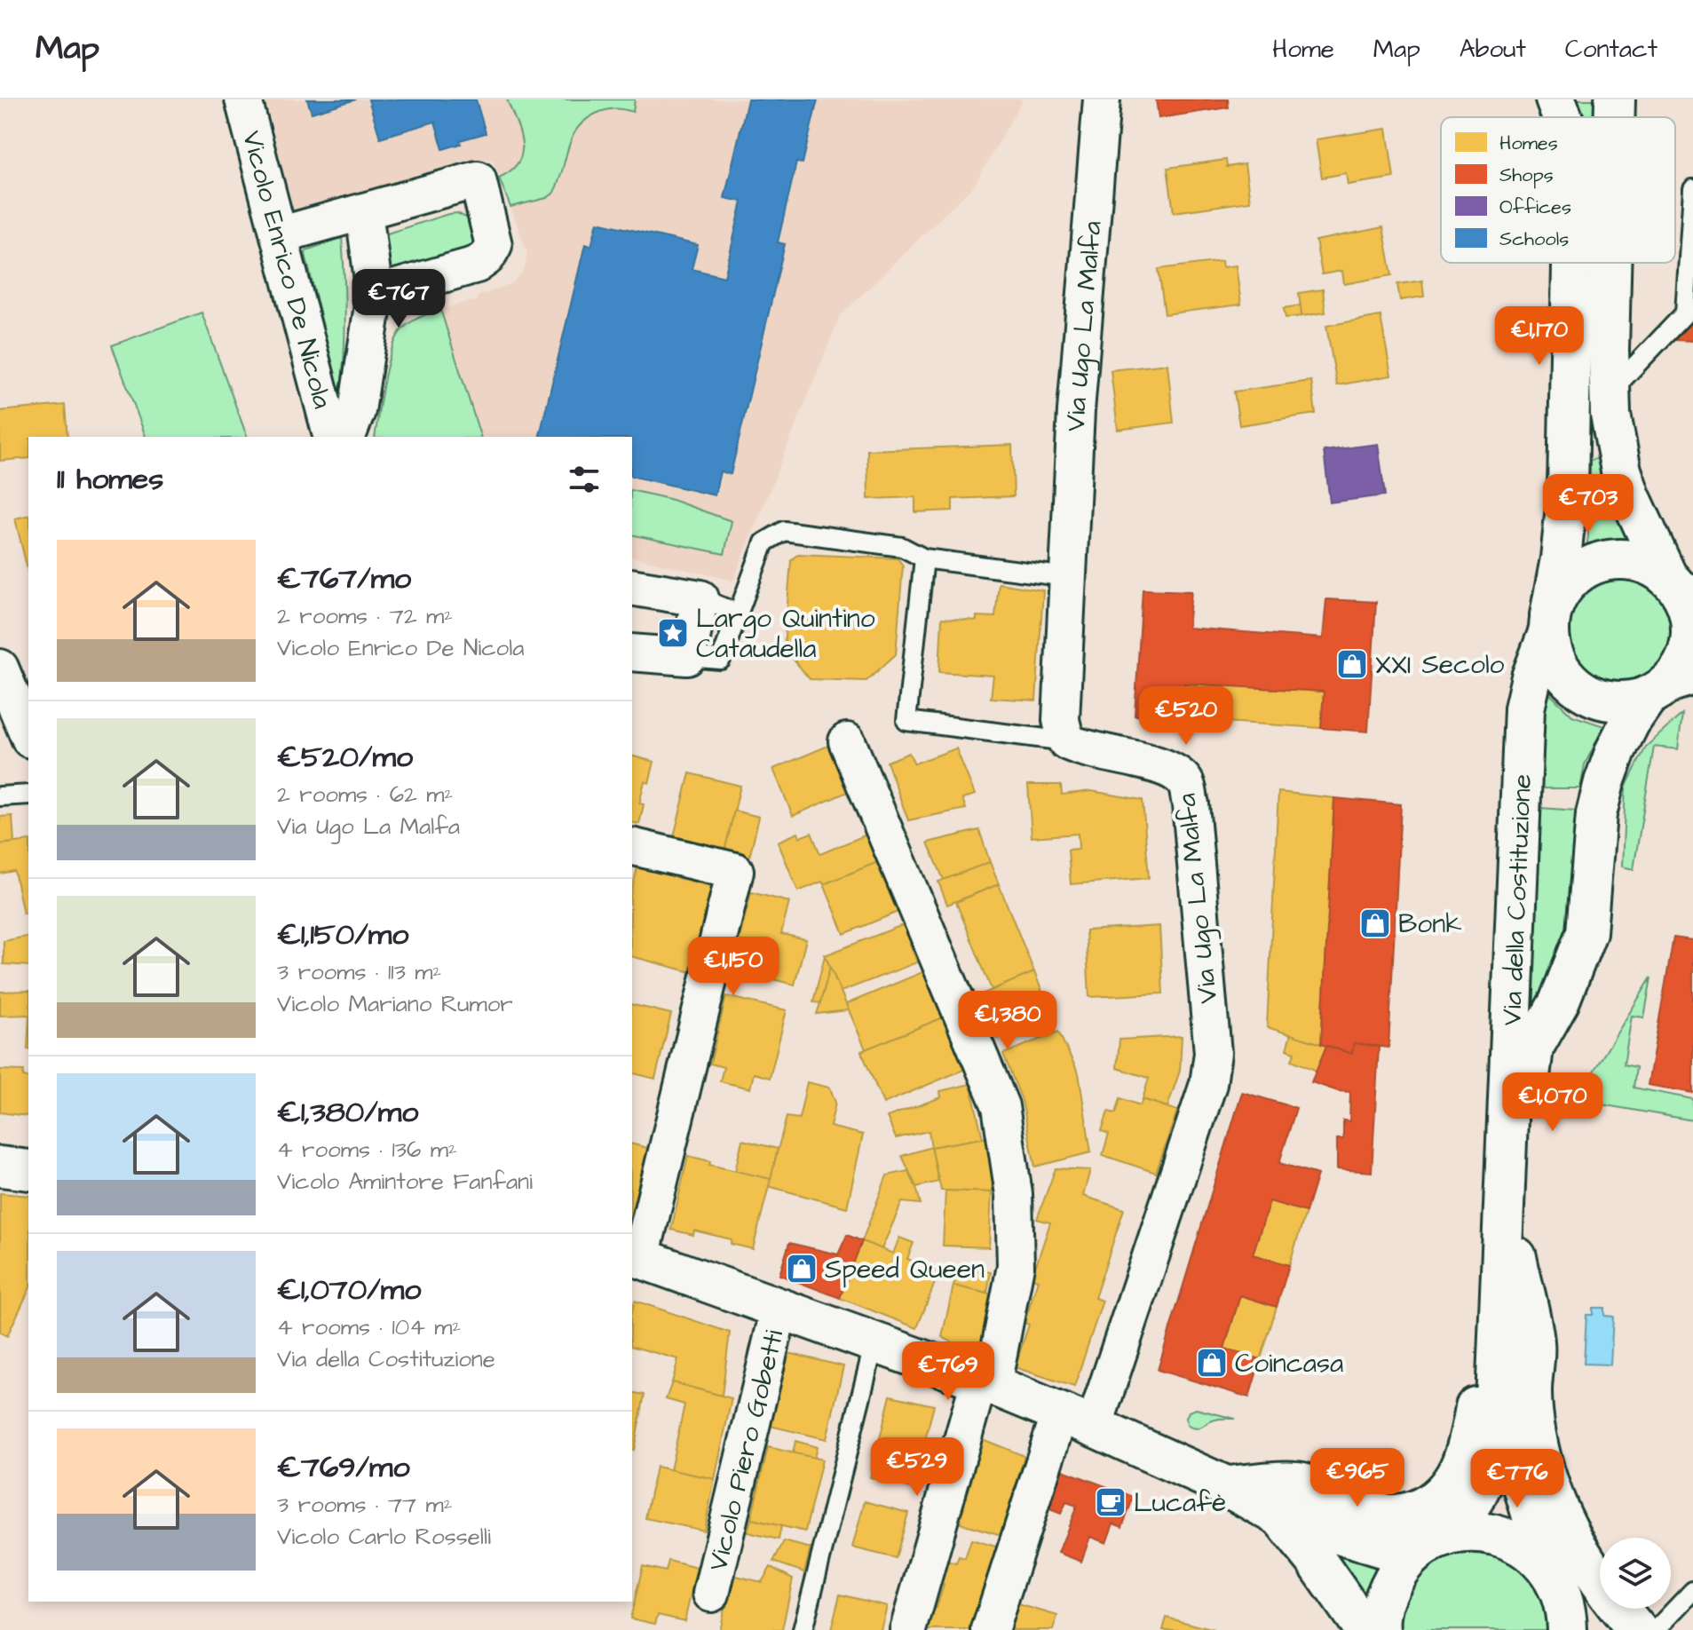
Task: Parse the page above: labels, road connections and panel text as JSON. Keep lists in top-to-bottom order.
{
  "streets": {
    "main road": ["Via della Costituzione"],
    "street": ["Vicolo Enrico De Nicola", "Via Ugo La Malfa", "Vicolo Piero Gobetti"]
  },
  "places": {
    "place": ["Largo Quintino Cataudella"],
    "shop": [
      "XXI Secolo",
      "Bonk",
      "Speed Queen",
      "Coincasa"
    ],
    "cafe": ["Lucafè"]
  },
  "legend": [
    "Homes",
    "Shops",
    "Offices",
    "Schools"
  ],
  "page": {
    "header": "Map",
    "nav": [
      "Home",
      "Map",
      "About",
      "Contact"
    ],
    "price": [
      "€767",
      "€1,170",
      "€703",
      "€520",
      "€1,150",
      "€1,380",
      "€1,070",
      "€769",
      "€529",
      "€965",
      "€776"
    ],
    "heading": "11 homes",
    "list": [
      {
        "name": "€767/mo",
        "note": "2 rooms · 72 m² · Vicolo Enrico De Nicola"
      },
      {
        "name": "€520/mo",
        "note": "2 rooms · 62 m² · Via Ugo La Malfa"
      },
      {
        "name": "€1,150/mo",
        "note": "3 rooms · 113 m² · Vicolo Mariano Rumor"
      },
      {
        "name": "€1,380/mo",
        "note": "4 rooms · 136 m² · Vicolo Amintore Fanfani"
      },
      {
        "name": "€1,070/mo",
        "note": "4 rooms · 104 m² · Via della Costituzione"
      },
      {
        "name": "€769/mo",
        "note": "3 rooms · 77 m² · Vicolo Carlo Rosselli"
      }
    ]
  }
}
